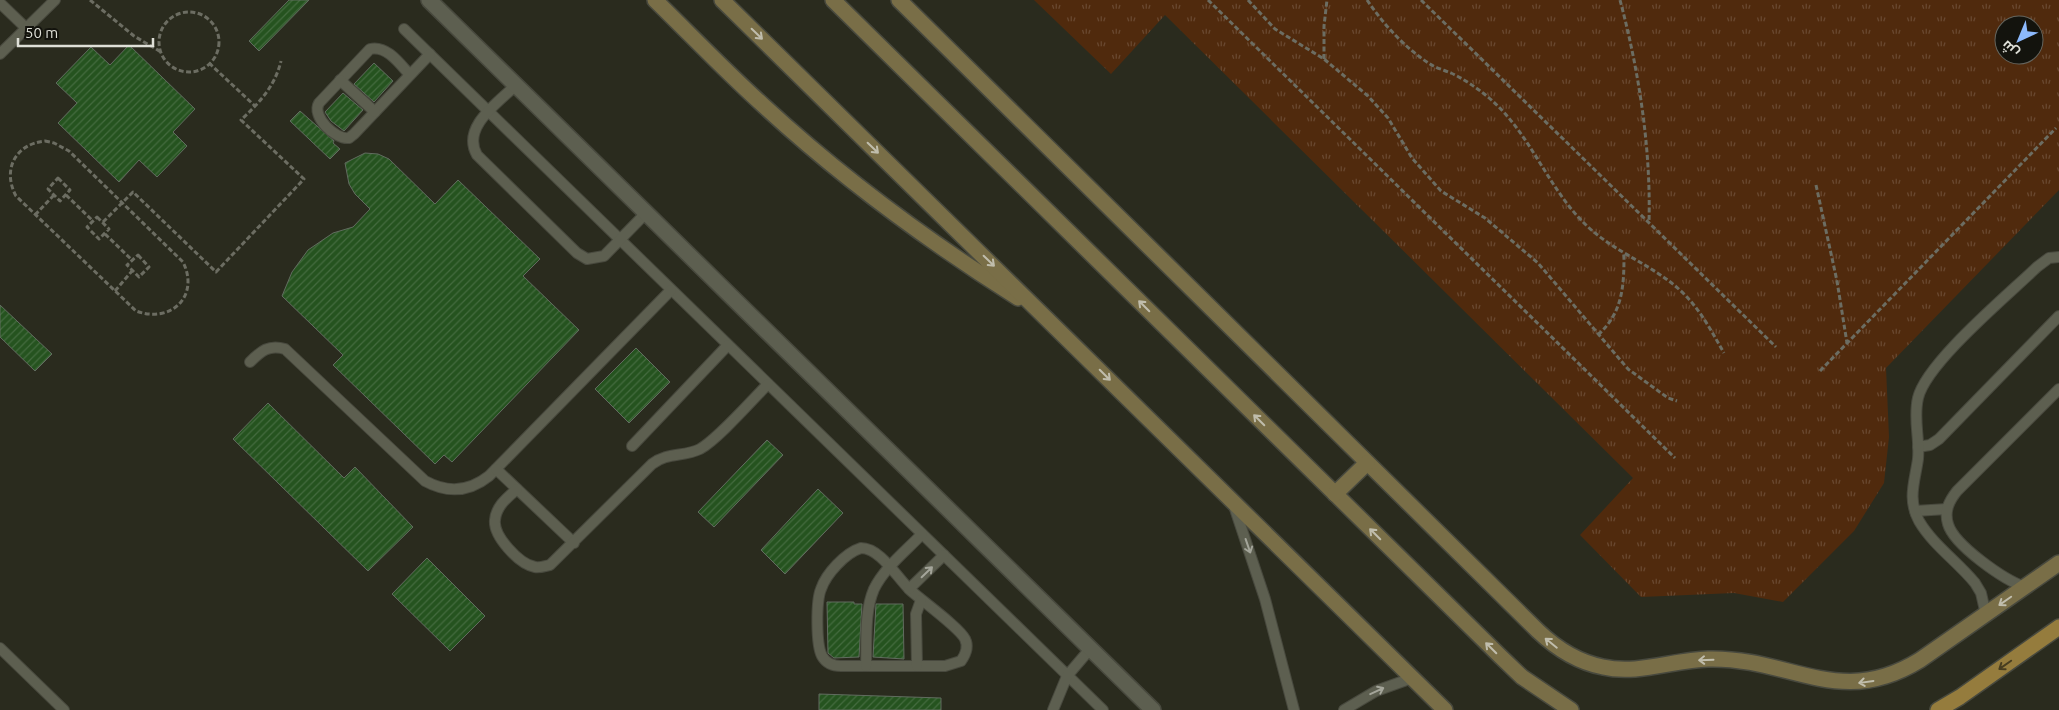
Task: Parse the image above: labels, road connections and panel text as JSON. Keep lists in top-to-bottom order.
{
  "scale_bar": "50 m",
  "north": "bottom left"
}
